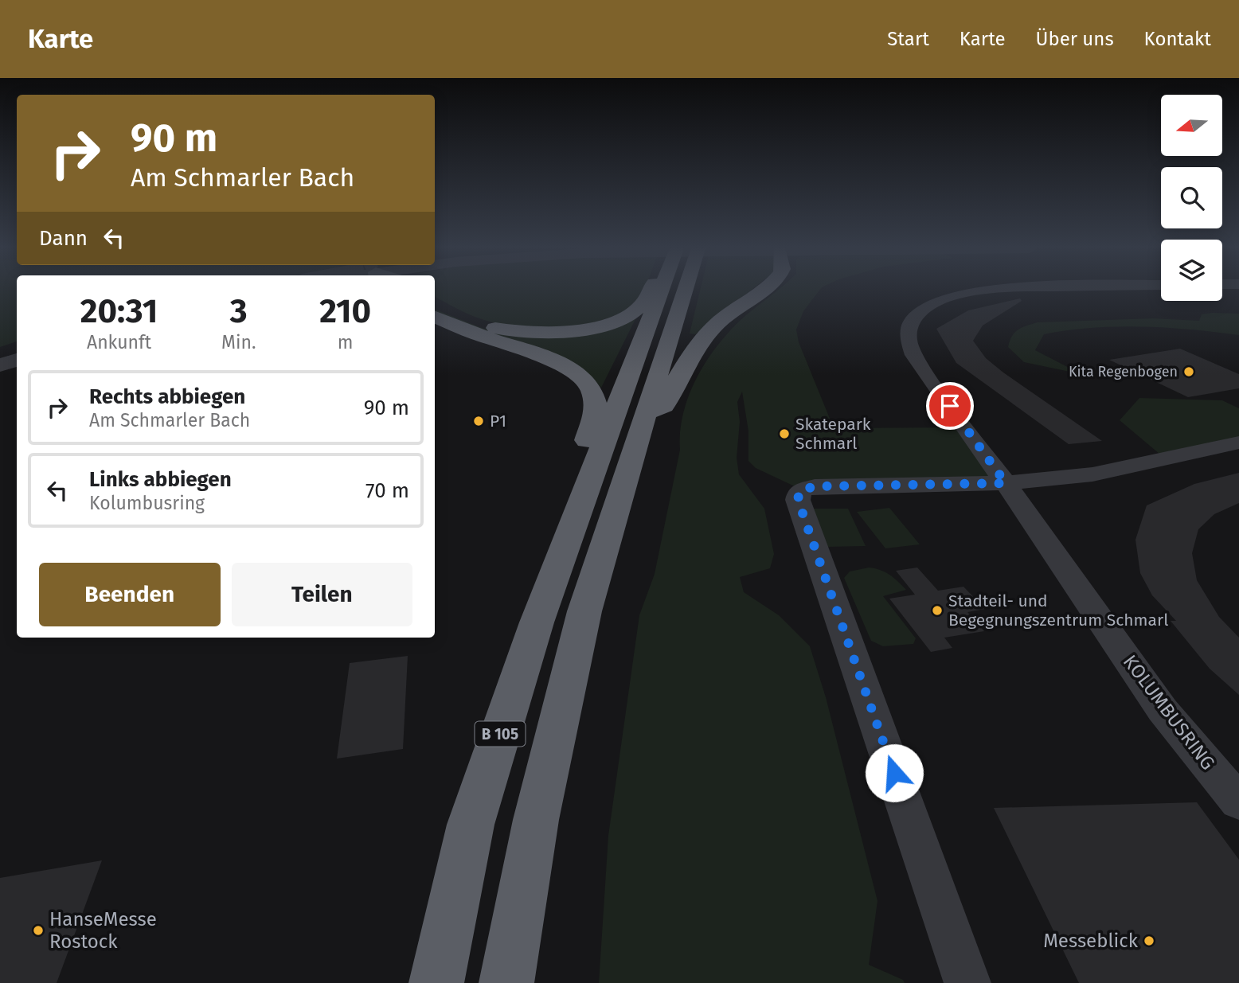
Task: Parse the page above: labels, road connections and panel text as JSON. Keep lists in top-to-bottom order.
{
  "streets": {
    "highway": ["B 105"],
    "street": ["KOLUMBUSRING"]
  },
  "places": [
    "Kita Regenbogen",
    "P1",
    "Skatepark Schmarl",
    "Stadteil- und Begegnungszentrum Schmarl",
    "HanseMesse Rostock",
    "Messeblick"
  ],
  "north": "left",
  "page": {
    "header": "Karte",
    "nav": [
      "Start",
      "Karte",
      "Über uns",
      "Kontakt"
    ],
    "turn": ["90 m", "Am Schmarler Bach"],
    "then": "Dann",
    "eta": [
      "20:31",
      "Ankunft",
      "3",
      "Min.",
      "210",
      "m"
    ],
    "list": [
      {
        "name": "Rechts abbiegen",
        "note": "Am Schmarler Bach",
        "value": "90 m"
      },
      {
        "name": "Links abbiegen",
        "note": "Kolumbusring",
        "value": "70 m"
      }
    ],
    "buttons": ["Beenden", "Teilen"]
  }
}
